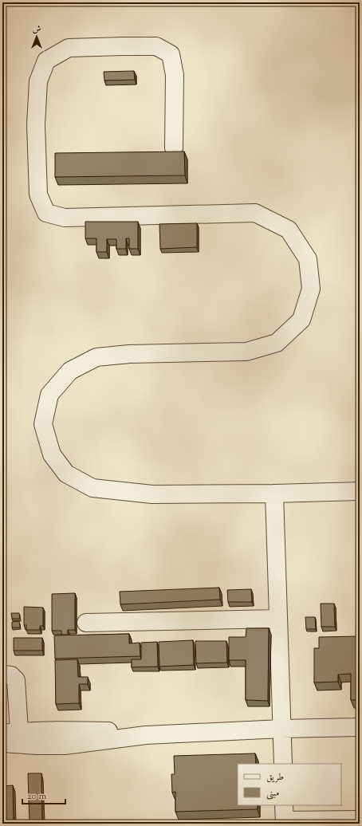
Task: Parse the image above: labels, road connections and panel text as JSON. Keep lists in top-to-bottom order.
{
  "legend": ["طريق", "مبنى"],
  "scale_bar": "20 m",
  "north": "top"
}
